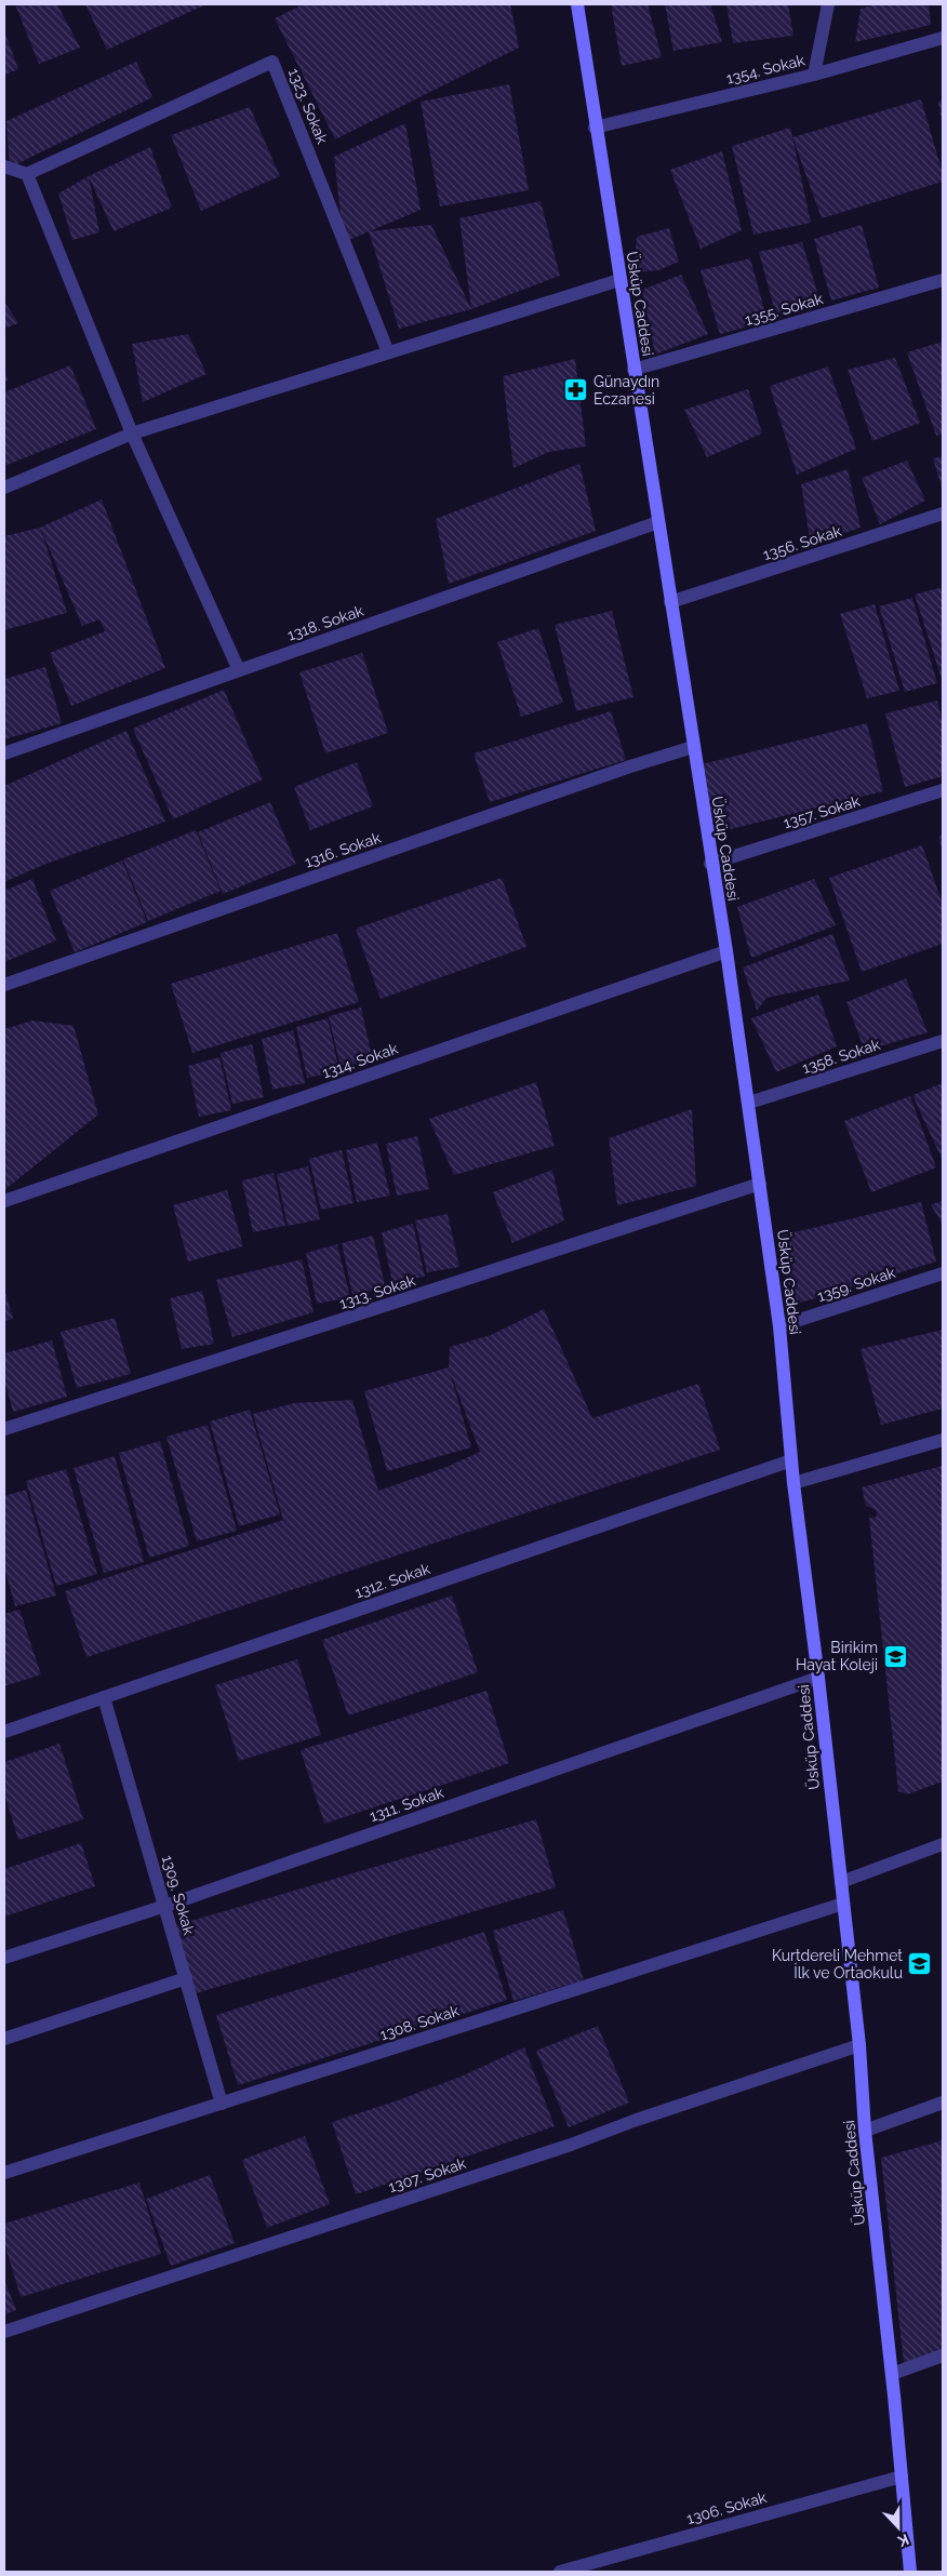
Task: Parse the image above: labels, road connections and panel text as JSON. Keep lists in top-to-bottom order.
{
  "streets": {
    "street": [
      "1354. Sokak",
      "1323. Sokak",
      "Üsküp Caddesi",
      "1355. Sokak",
      "1356. Sokak",
      "1318. Sokak",
      "1357. Sokak",
      "1316. Sokak",
      "1358. Sokak",
      "1314. Sokak",
      "1359. Sokak",
      "1313. Sokak",
      "1312. Sokak",
      "1311. Sokak",
      "1309. Sokak",
      "1308. Sokak",
      "1307. Sokak",
      "1306. Sokak"
    ]
  },
  "crossings": [
    ["1354. Sokak", "Üsküp Caddesi"],
    ["Üsküp Caddesi", "1355. Sokak"],
    ["Üsküp Caddesi", "1356. Sokak"],
    ["Üsküp Caddesi", "1318. Sokak"],
    ["Üsküp Caddesi", "1357. Sokak"],
    ["Üsküp Caddesi", "1316. Sokak"],
    ["Üsküp Caddesi", "1358. Sokak"],
    ["Üsküp Caddesi", "1314. Sokak"],
    ["Üsküp Caddesi", "1359. Sokak"],
    ["Üsküp Caddesi", "1313. Sokak"],
    ["Üsküp Caddesi", "1312. Sokak"],
    ["Üsküp Caddesi", "1311. Sokak"],
    ["Üsküp Caddesi", "1308. Sokak"],
    ["Üsküp Caddesi", "1307. Sokak"],
    ["Üsküp Caddesi", "1306. Sokak"],
    ["1312. Sokak", "1309. Sokak"],
    ["1311. Sokak", "1309. Sokak"],
    ["1309. Sokak", "1308. Sokak"]
  ],
  "places": {
    "pharmacy": ["Günaydın Eczanesi"],
    "school or university": ["Birikim Hayat Koleji", "Kurtdereli Mehmet İlk ve Ortaokulu"]
  },
  "north": "bottom"
}
